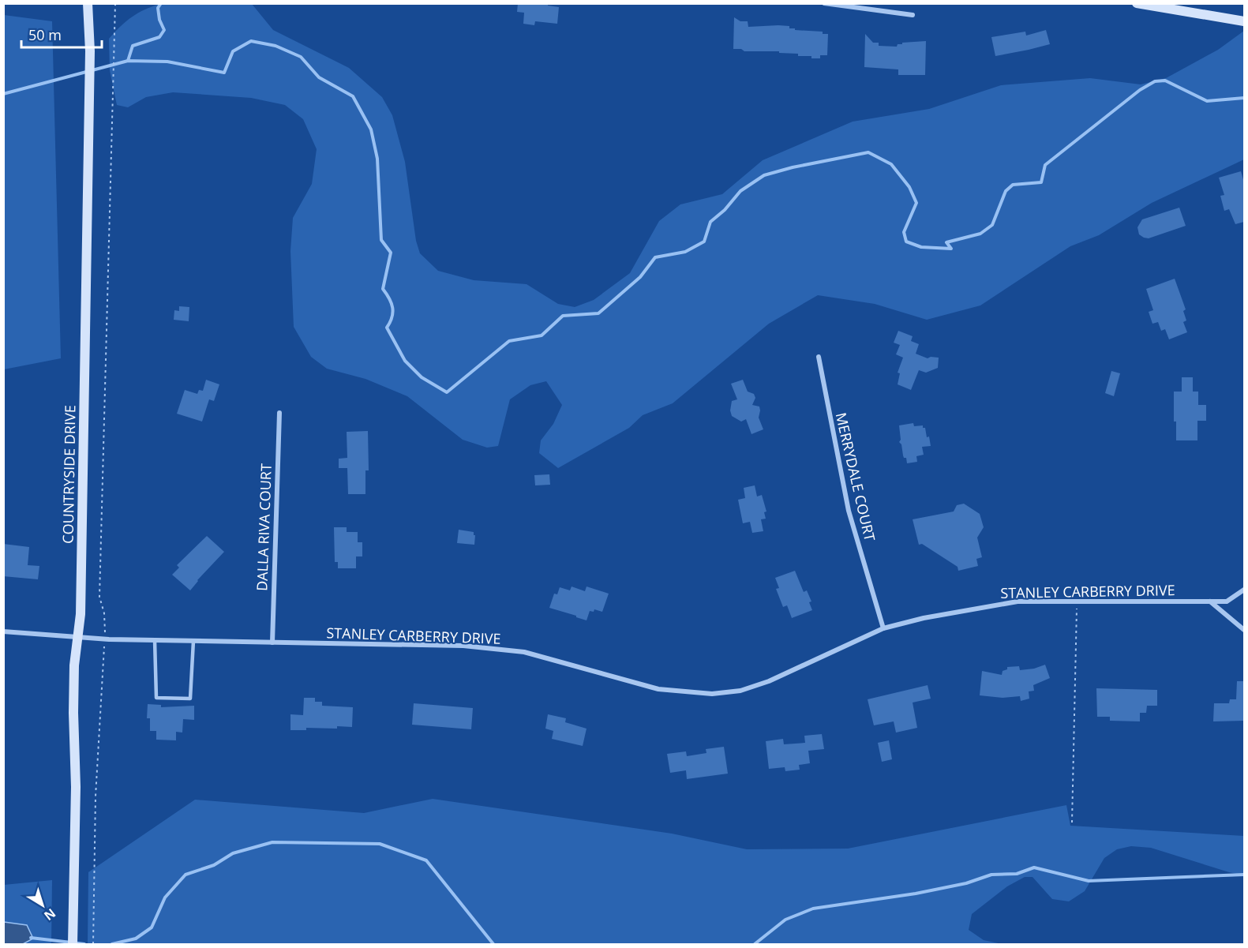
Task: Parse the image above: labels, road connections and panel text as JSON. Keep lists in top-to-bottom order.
{
  "streets": {
    "main road": ["COUNTRYSIDE DRIVE"],
    "street": ["MERRYDALE COURT", "DALLA RIVA COURT", "STANLEY CARBERRY DRIVE"]
  },
  "crossings": [
    ["COUNTRYSIDE DRIVE", "STANLEY CARBERRY DRIVE"],
    ["MERRYDALE COURT", "STANLEY CARBERRY DRIVE"],
    ["DALLA RIVA COURT", "STANLEY CARBERRY DRIVE"]
  ],
  "scale_bar": "50 m",
  "north": "bottom right"
}
